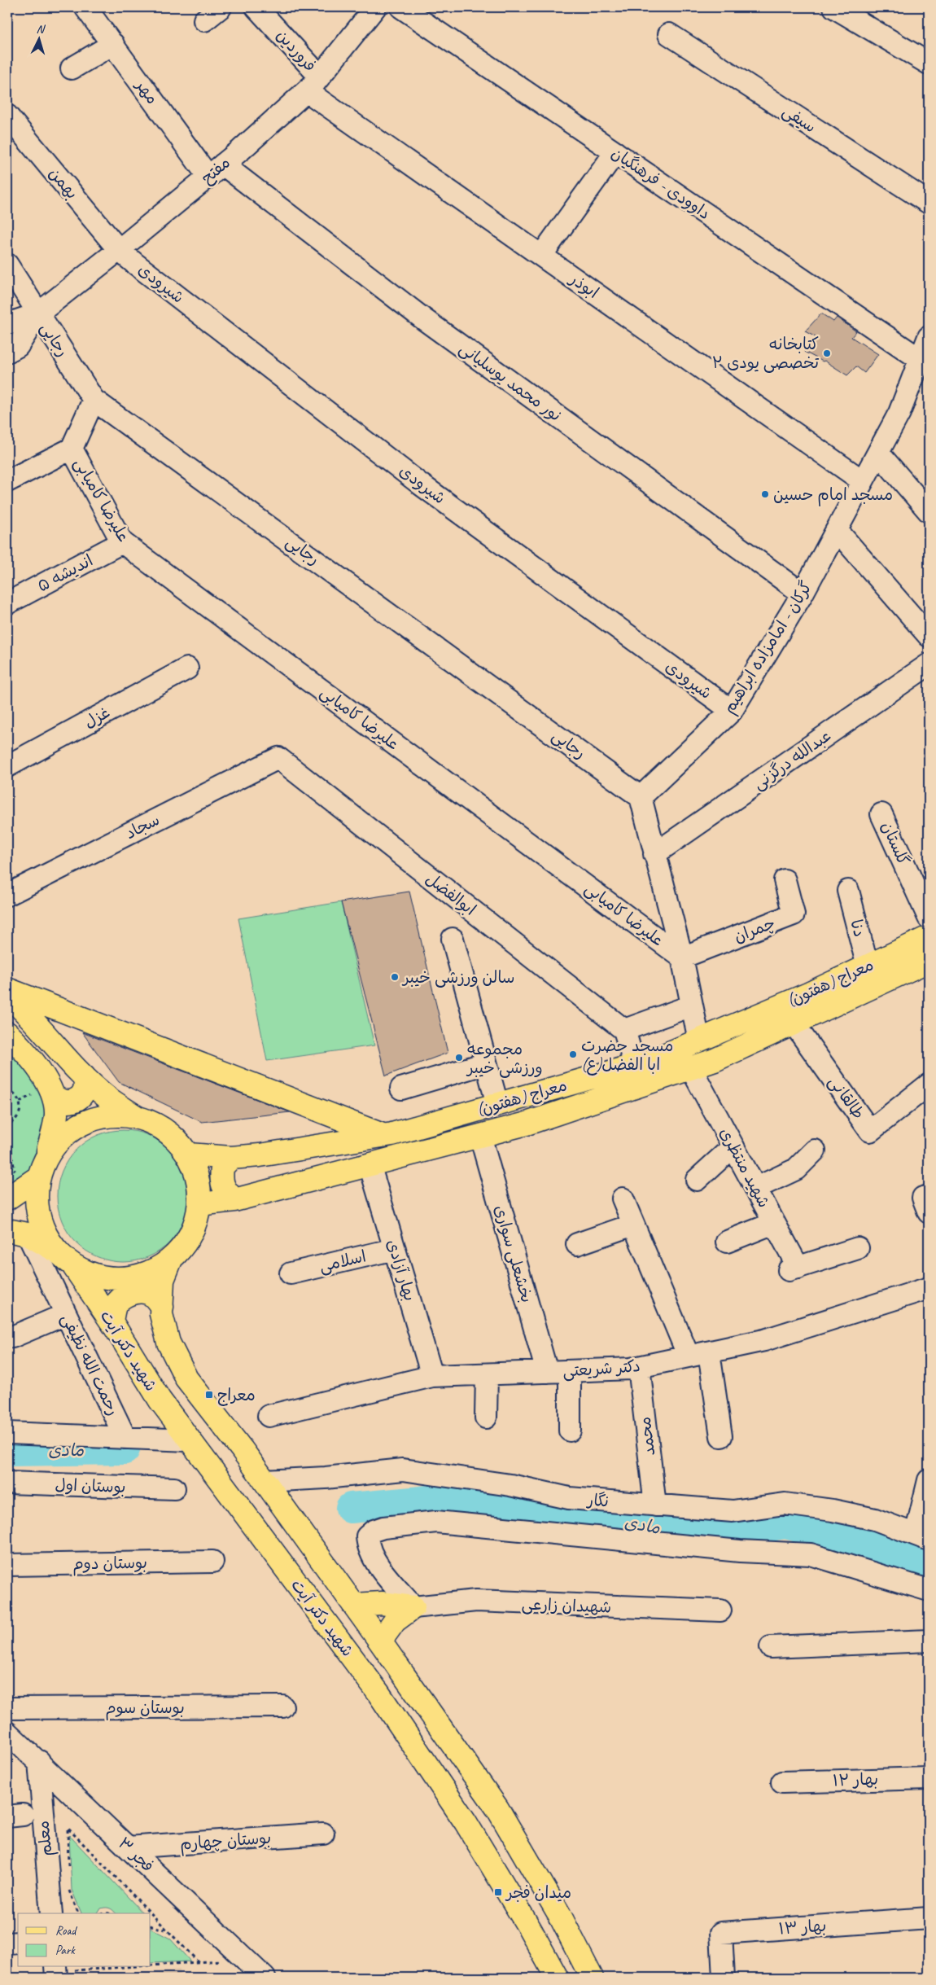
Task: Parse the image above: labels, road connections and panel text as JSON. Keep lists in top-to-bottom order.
{
  "streets": {
    "main road": ["معراج (هفتون)", "شهید دکتر آیت"],
    "street": [
      "فروردین",
      "مهر",
      "سیفی",
      "مفتح",
      "بهمن",
      "داوودی - فرهنگیان",
      "شیرودی",
      "ابوذر",
      "رجایی",
      "نور محمد یوسلیانی",
      "علیرضا کامیابی",
      "اندیشه ۵",
      "گرکان - امامزاده ابراهیم",
      "غزل",
      "عبدالله درگزنی",
      "سجاد",
      "گلستان",
      "ابوالفضل",
      "دنا",
      "چمران",
      "طالقانی",
      "شهید منتظری",
      "بخشعلی سواری",
      "اسلامی",
      "بهار آزادی",
      "رحمت الله نظیفی",
      "دکتر شریعتی",
      "محمد",
      "بوستان اول",
      "نگار",
      "بوستان دوم",
      "شهیدان زارعی",
      "بوستان سوم",
      "بهار ۱۲",
      "معلم",
      "بوستان چهارم",
      "فجر ۳",
      "بهار ۱۳"
    ]
  },
  "crossings": [
    ["فروردین", "مفتح"],
    ["فروردین", "ابوذر"],
    ["مهر", "مفتح"],
    ["مهر", "نور محمد یوسلیانی"],
    ["مفتح", "بهمن"],
    ["مفتح", "شیرودی"],
    ["مفتح", "ابوذر"],
    ["مفتح", "رجایی"],
    ["مفتح", "نور محمد یوسلیانی"],
    ["بهمن", "شیرودی"],
    ["داوودی - فرهنگیان", "گرکان - امامزاده ابراهیم"],
    ["شیرودی", "گرکان - امامزاده ابراهیم"],
    ["ابوذر", "گرکان - امامزاده ابراهیم"],
    ["رجایی", "گرکان - امامزاده ابراهیم"],
    ["نور محمد یوسلیانی", "گرکان - امامزاده ابراهیم"],
    ["علیرضا کامیابی", "اندیشه ۵"],
    ["علیرضا کامیابی", "چمران"],
    ["سجاد", "ابوالفضل"],
    ["دنا", "معراج (هفتون)"],
    ["معراج (هفتون)", "طالقانی"],
    ["معراج (هفتون)", "شهید منتظری"],
    ["معراج (هفتون)", "بخشعلی سواری"],
    ["معراج (هفتون)", "بهار آزادی"],
    ["بخشعلی سواری", "دکتر شریعتی"],
    ["اسلامی", "بهار آزادی"],
    ["بهار آزادی", "دکتر شریعتی"],
    ["شهید دکتر آیت", "نگار"],
    ["دکتر شریعتی", "محمد"],
    ["محمد", "نگار"],
    ["معلم", "فجر ۳"],
    ["بوستان چهارم", "فجر ۳"]
  ],
  "water": ["مادی"],
  "places": {
    "other": [
      "کتابخانه تخصصی یودی ۲",
      "مسجد امام حسین",
      "سالن ورزشی خیبر",
      "مسجد حضرت ابا الفضل(ع)",
      "مجموعه ورزشی خیبر"
    ],
    "transit": ["معراج", "میدان فجر"]
  },
  "legend": ["Road", "Park"],
  "north": "top"
}
